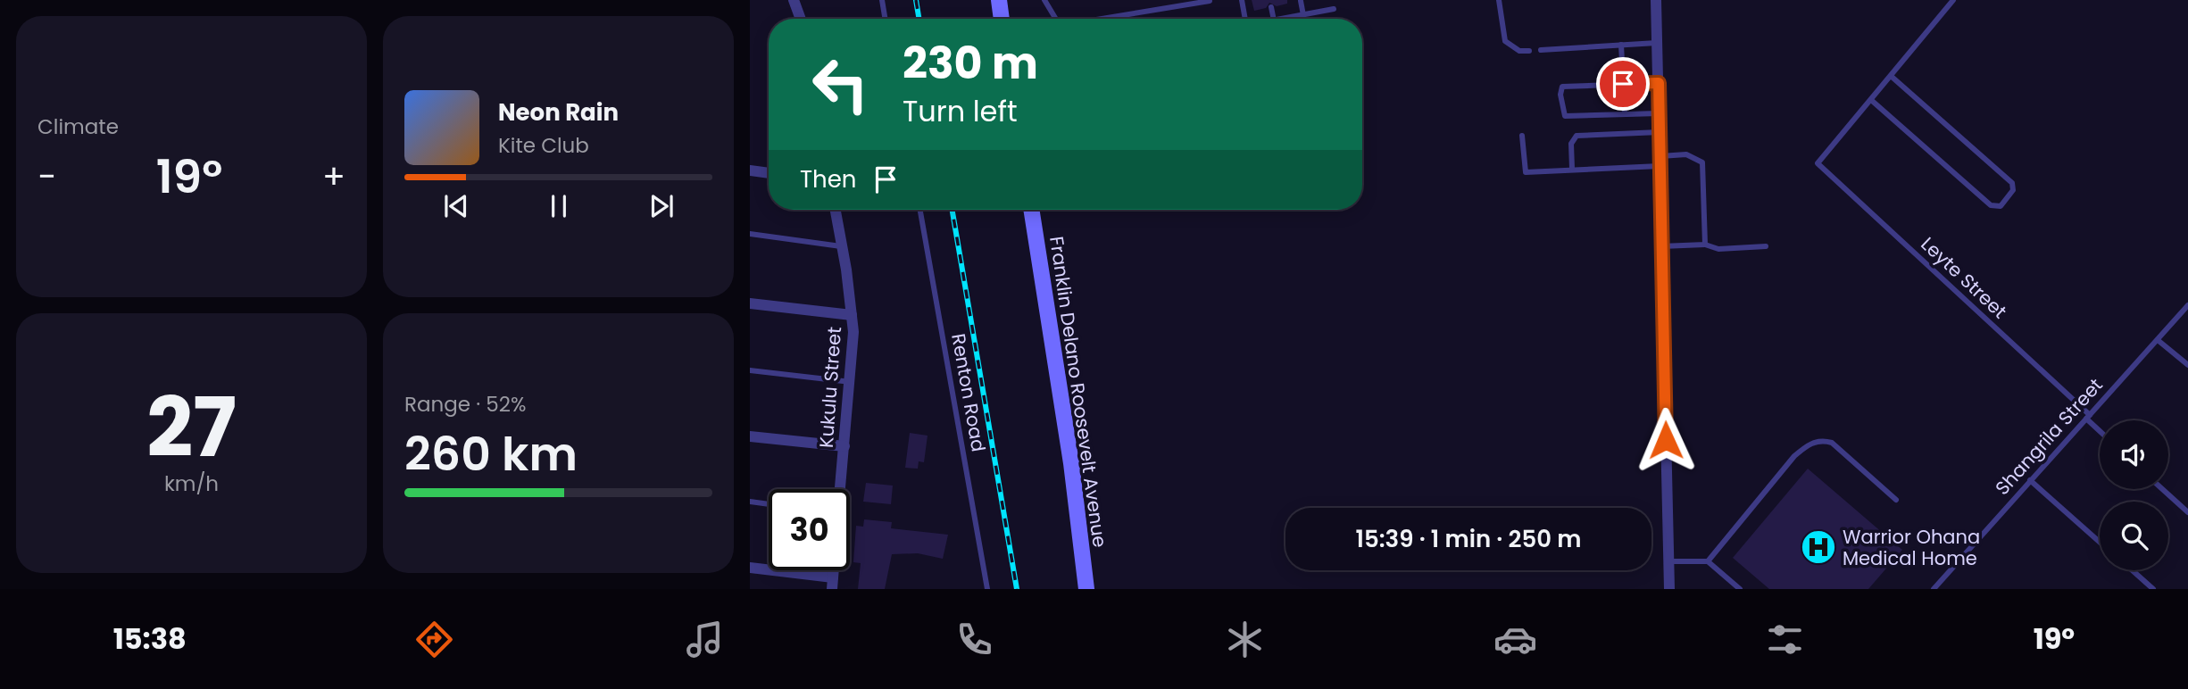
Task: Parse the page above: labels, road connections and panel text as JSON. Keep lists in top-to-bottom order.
{
  "streets": {
    "main road": ["Franklin Delano Roosevelt Avenue"],
    "street": ["Kukulu Street"],
    "lane": ["Leyte Street", "Renton Road", "Shangrila Street"]
  },
  "crossings": [
    ["Leyte Street", "Shangrila Street"]
  ],
  "places": {
    "hospital": ["Warrior Ohana Medical Home"]
  },
  "page": {
    "tile": [
      "Climate",
      ["27", "km/h"],
      ["Range · 52%", "260 km"]
    ],
    "turn": ["230 m", "Turn left"],
    "song": ["Neon Rain", "Kite Club"],
    "then": "Then",
    "heat": ["−", "19°", "+"],
    "limit": "30",
    "trip": "15:39 · 1 min · 250 m",
    "tabs": ["15:38", "19°"]
  }
}
